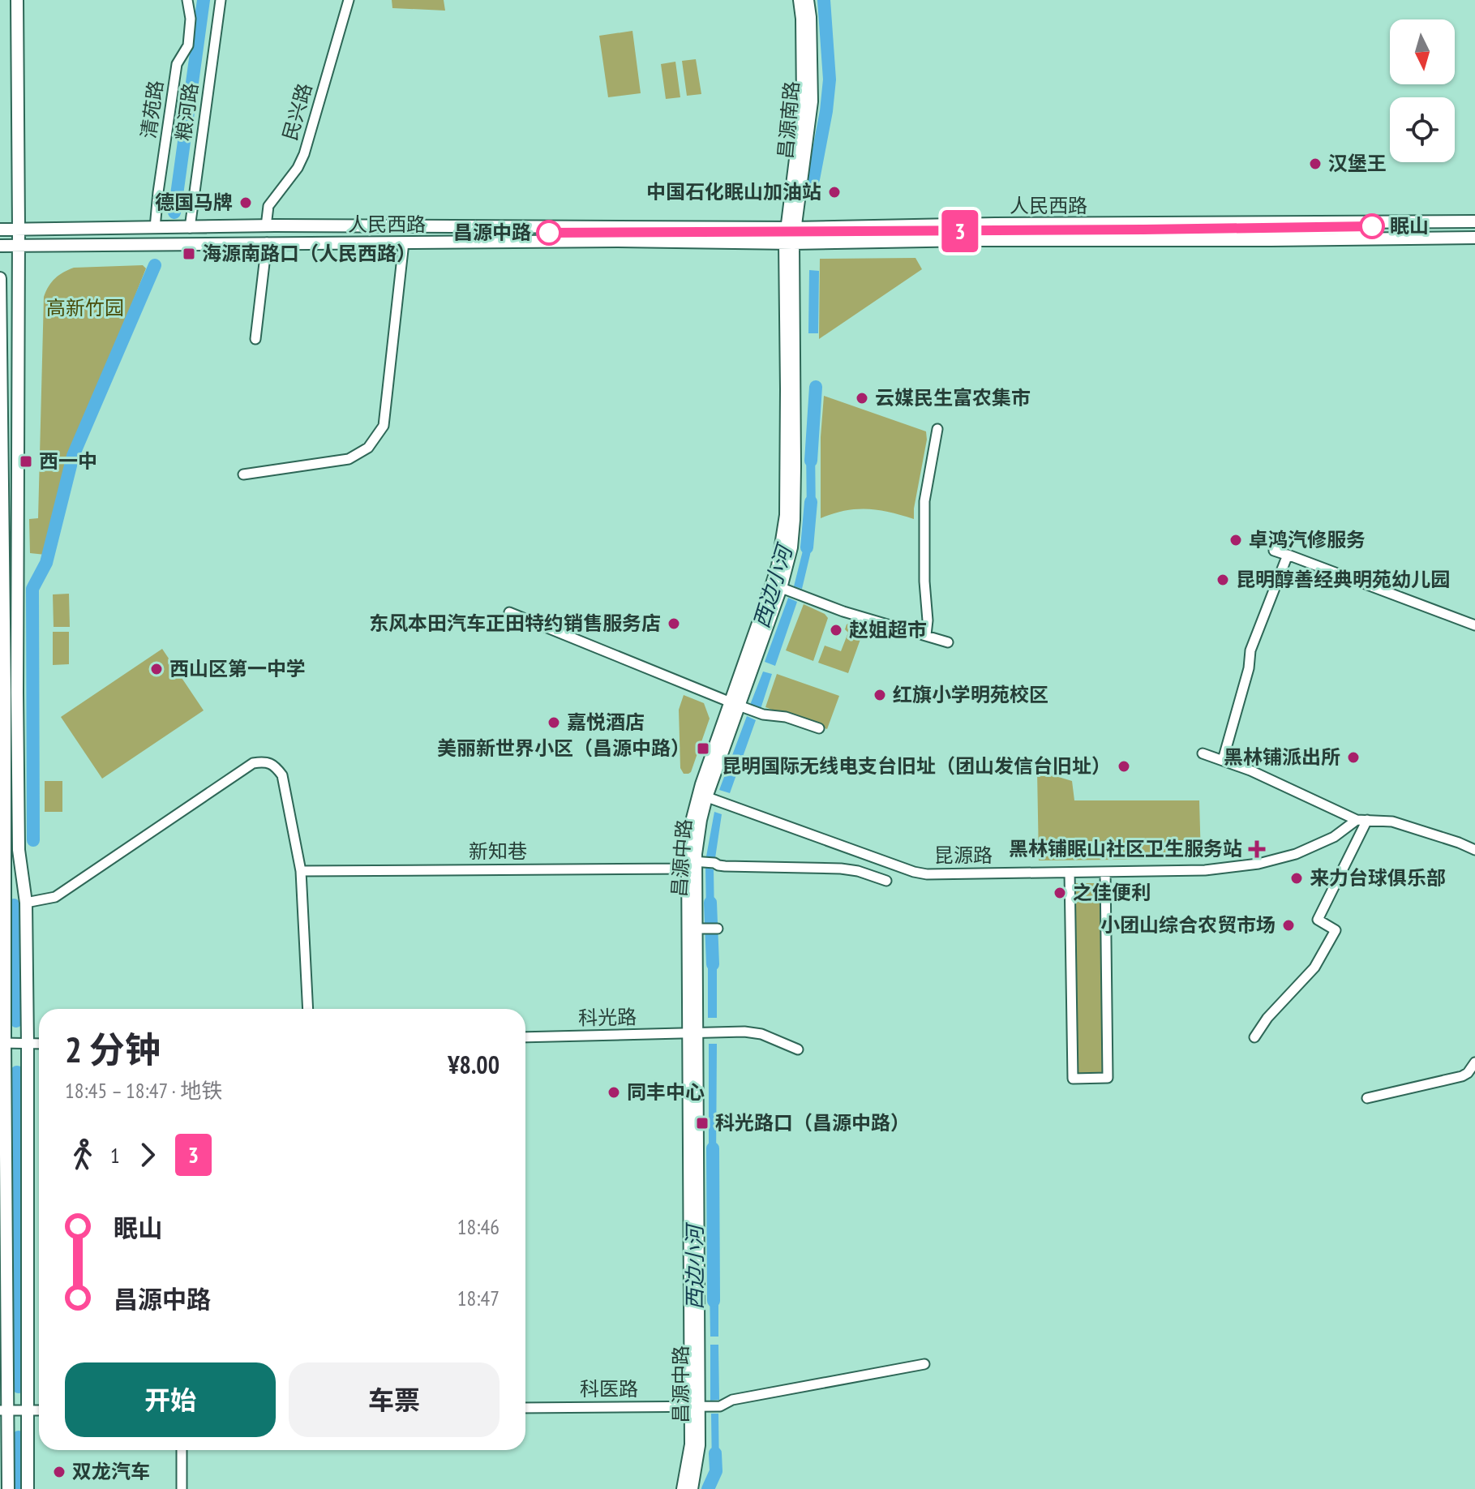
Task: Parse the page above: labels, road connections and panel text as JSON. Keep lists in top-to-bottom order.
{
  "streets": {
    "main road": ["昌源南路", "人民西路", "昌源中路"],
    "street": [
      "清苑路",
      "粮河路",
      "民兴路",
      "新知巷",
      "昆源路",
      "科光路",
      "科医路"
    ]
  },
  "crossings": [
    ["清苑路", "人民西路"],
    ["粮河路", "人民西路"],
    ["民兴路", "人民西路"],
    ["昌源南路", "人民西路"],
    ["昌源南路", "昌源中路"],
    ["人民西路", "昌源中路"],
    ["新知巷", "昌源中路"],
    ["昆源路", "昌源中路"],
    ["昌源中路", "科光路"],
    ["昌源中路", "科医路"]
  ],
  "water": ["西边小河"],
  "parks": ["高新竹园"],
  "places": {
    "other": [
      "汉堡王",
      "中国石化眠山加油站",
      "德国马牌",
      "眠山",
      "昌源中路",
      "云媒民生富农集市",
      "卓鸿汽修服务",
      "昆明醇善经典明苑幼儿园",
      "东风本田汽车正田特约销售服务店",
      "赵姐超市",
      "西山区第一中学",
      "红旗小学明苑校区",
      "嘉悦酒店",
      "黑林铺派出所",
      "昆明国际无线电支台旧址（团山发信台旧址）",
      "来力台球俱乐部",
      "之佳便利",
      "小团山综合农贸市场",
      "同丰中心",
      "双龙汽车"
    ],
    "transit": [
      "海源南路口（人民西路）",
      "西一中",
      "美丽新世界小区（昌源中路）",
      "科光路口（昌源中路）"
    ],
    "health": ["黑林铺眠山社区卫生服务站"]
  },
  "lines": ["metro line 3"],
  "north": "bottom",
  "page": {
    "on_map": "3",
    "heading": ["2 分钟", "18:45 – 18:47 · 地铁", "¥8.00"],
    "legs": ["1", "3"],
    "list": [
      {
        "name": "眠山",
        "value": "18:46"
      },
      {
        "name": "昌源中路",
        "value": "18:47"
      }
    ],
    "buttons": ["开始", "车票"]
  }
}
